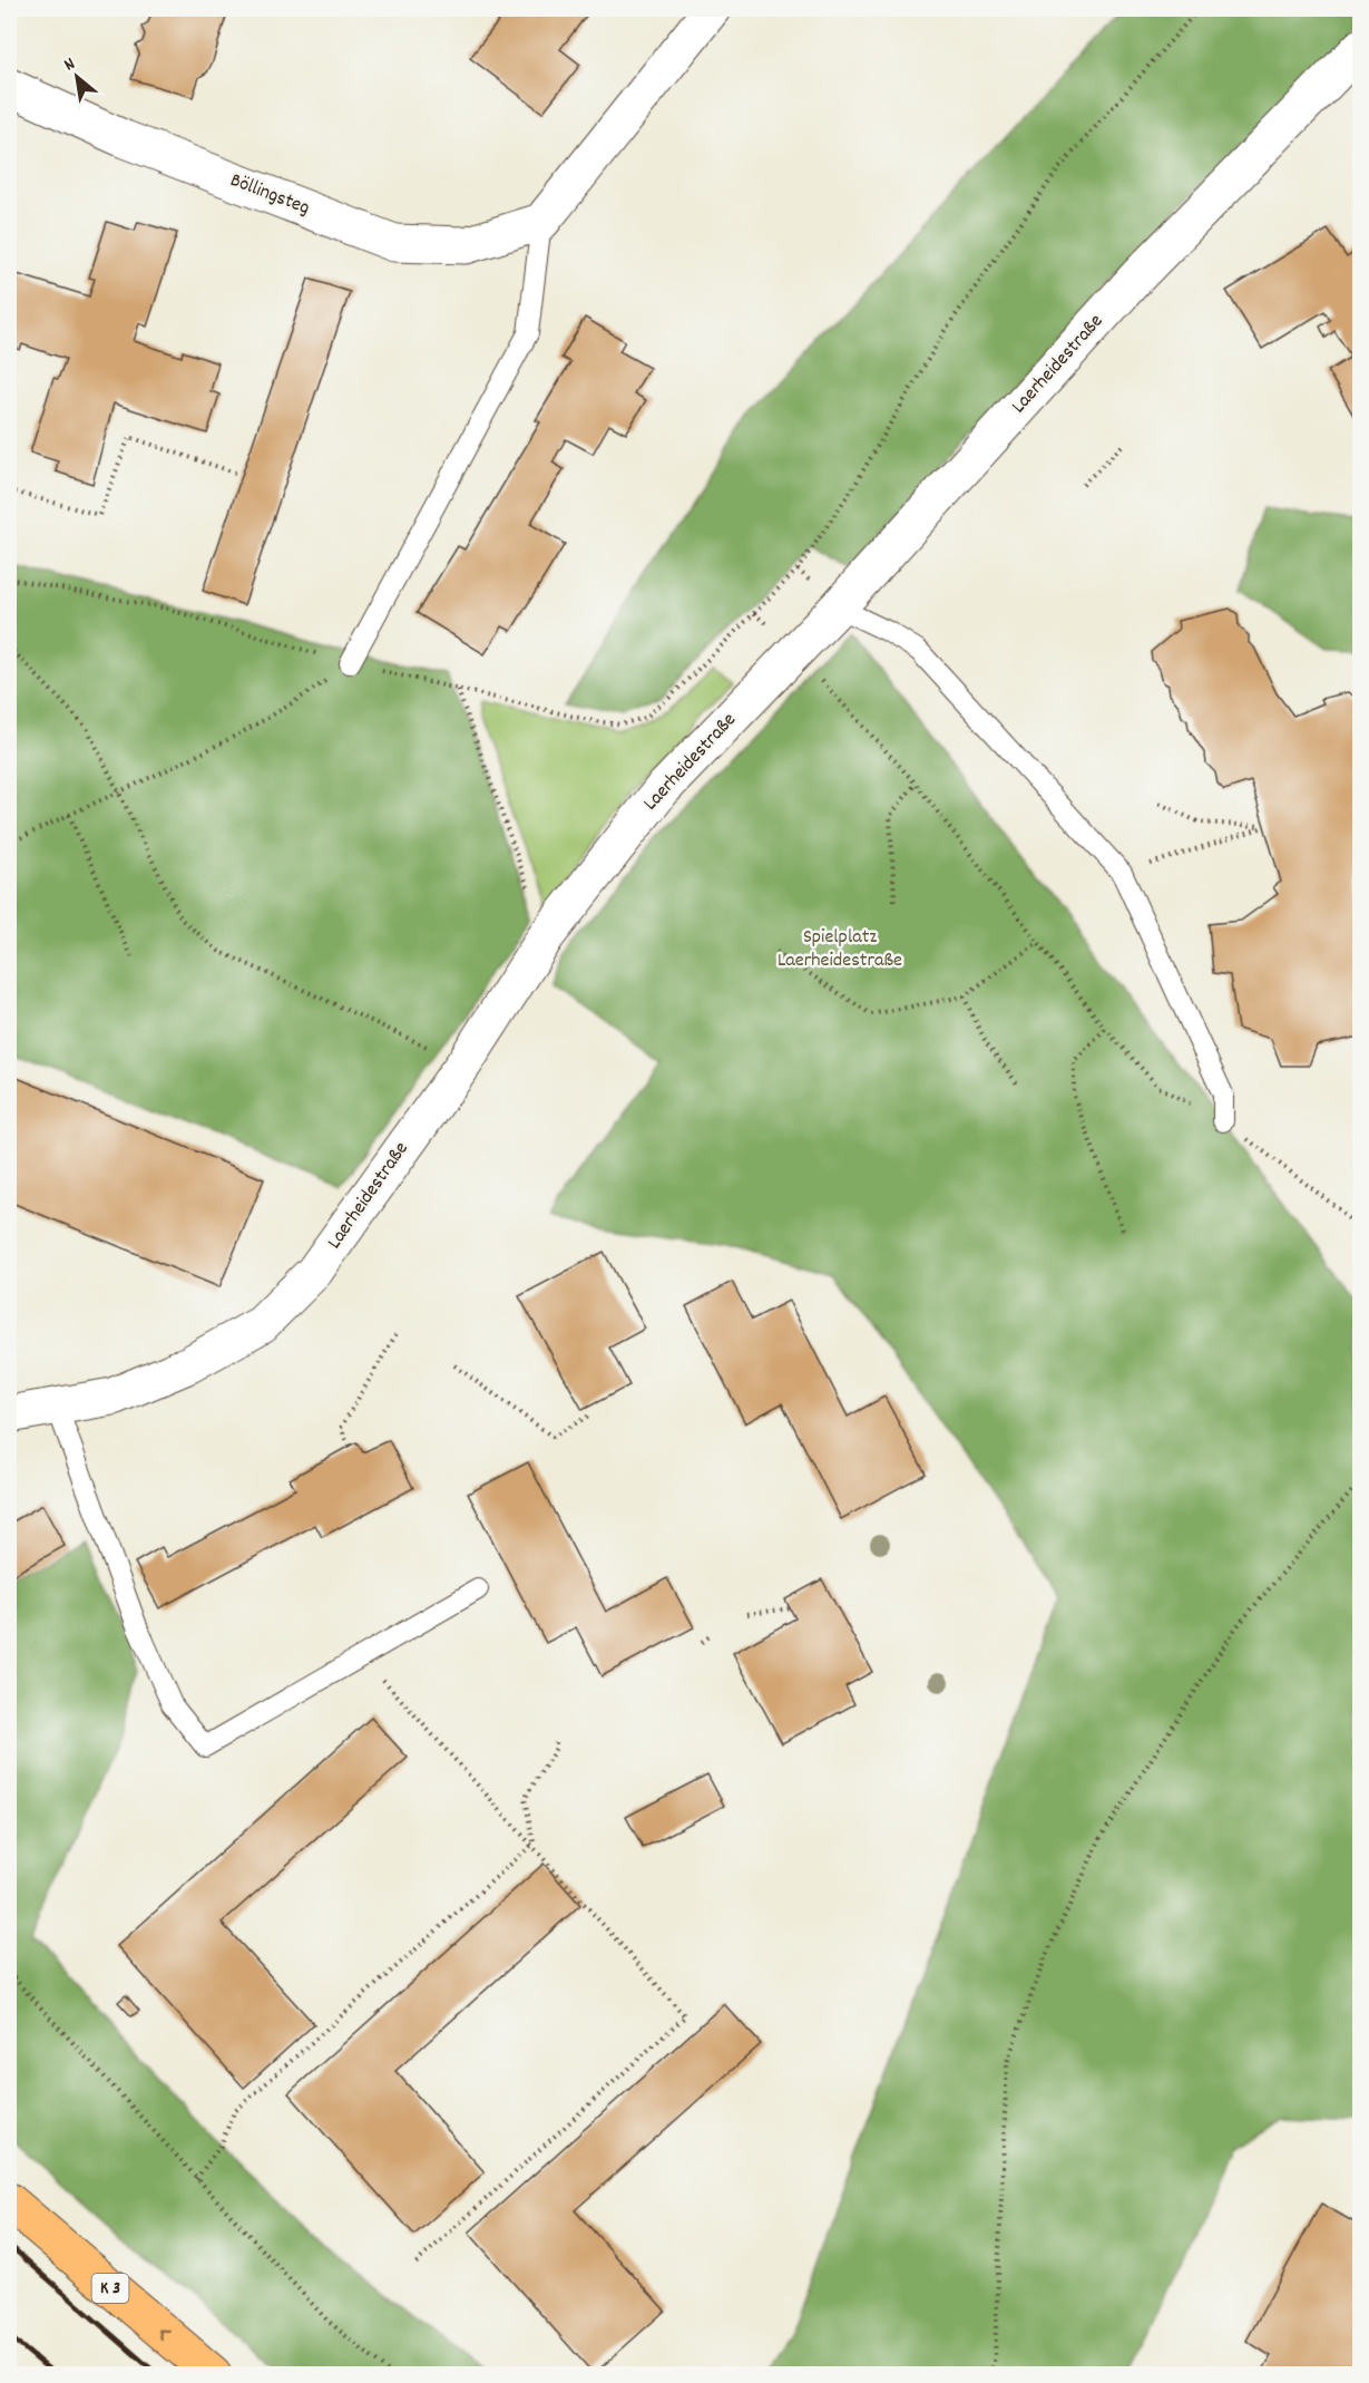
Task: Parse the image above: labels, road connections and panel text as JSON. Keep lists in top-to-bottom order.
{
  "streets": {
    "highway": ["K 3"],
    "street": ["Böllingsteg", "Laerheidestraße"]
  },
  "parks": ["Spielplatz Laerheidestraße"],
  "north": "top left"
}
